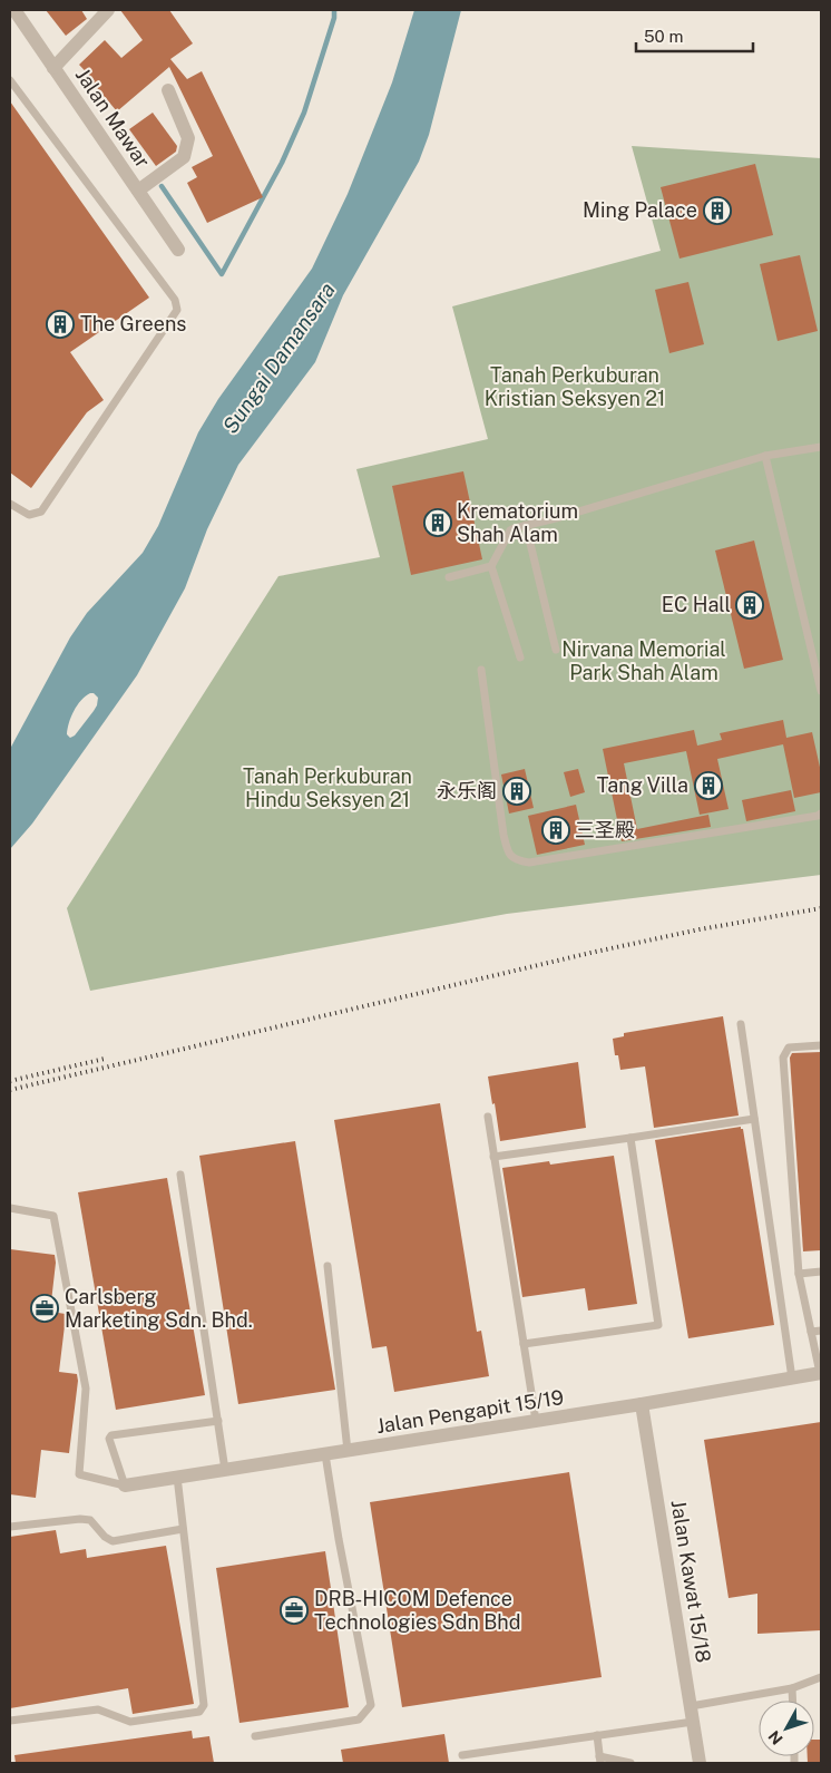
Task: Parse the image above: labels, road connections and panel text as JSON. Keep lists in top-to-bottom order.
{
  "streets": {
    "street": ["Jalan Mawar", "Jalan Pengapit 15/19", "Jalan Kawat 15/18"]
  },
  "crossings": [
    ["Jalan Pengapit 15/19", "Jalan Kawat 15/18"]
  ],
  "water": ["Sungai Damansara"],
  "parks": ["Tanah Perkuburan Kristian Seksyen 21", "Nirvana Memorial Park Shah Alam", "Tanah Perkuburan Hindu Seksyen 21"],
  "places": {
    "building": [
      "Ming Palace",
      "The Greens",
      "Krematorium Shah Alam",
      "EC Hall",
      "Tang Villa",
      "永乐阁",
      "三圣殿"
    ],
    "office": ["Carlsberg Marketing Sdn. Bhd.", "DRB-HICOM Defence Technologies Sdn Bhd"]
  },
  "scale_bar": "50 m",
  "north": "bottom left"
}
